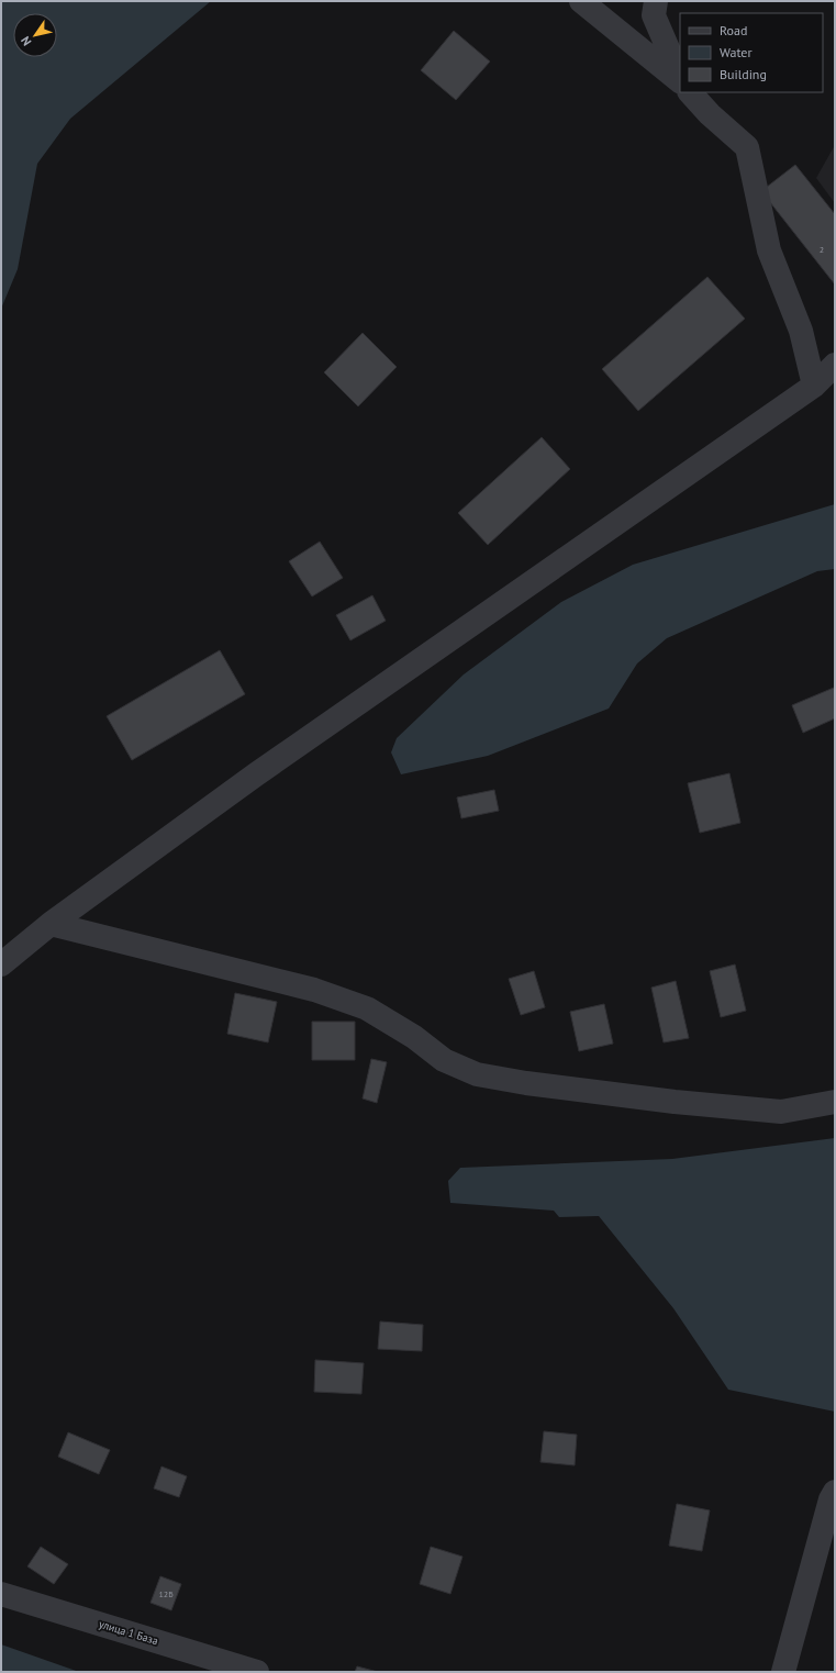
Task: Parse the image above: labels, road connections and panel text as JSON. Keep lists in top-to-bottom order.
{
  "streets": {
    "street": ["улица 1 База"]
  },
  "house_numbers": ["2", "12Б"],
  "legend": ["Road", "Water", "Building"],
  "north": "bottom left"
}
